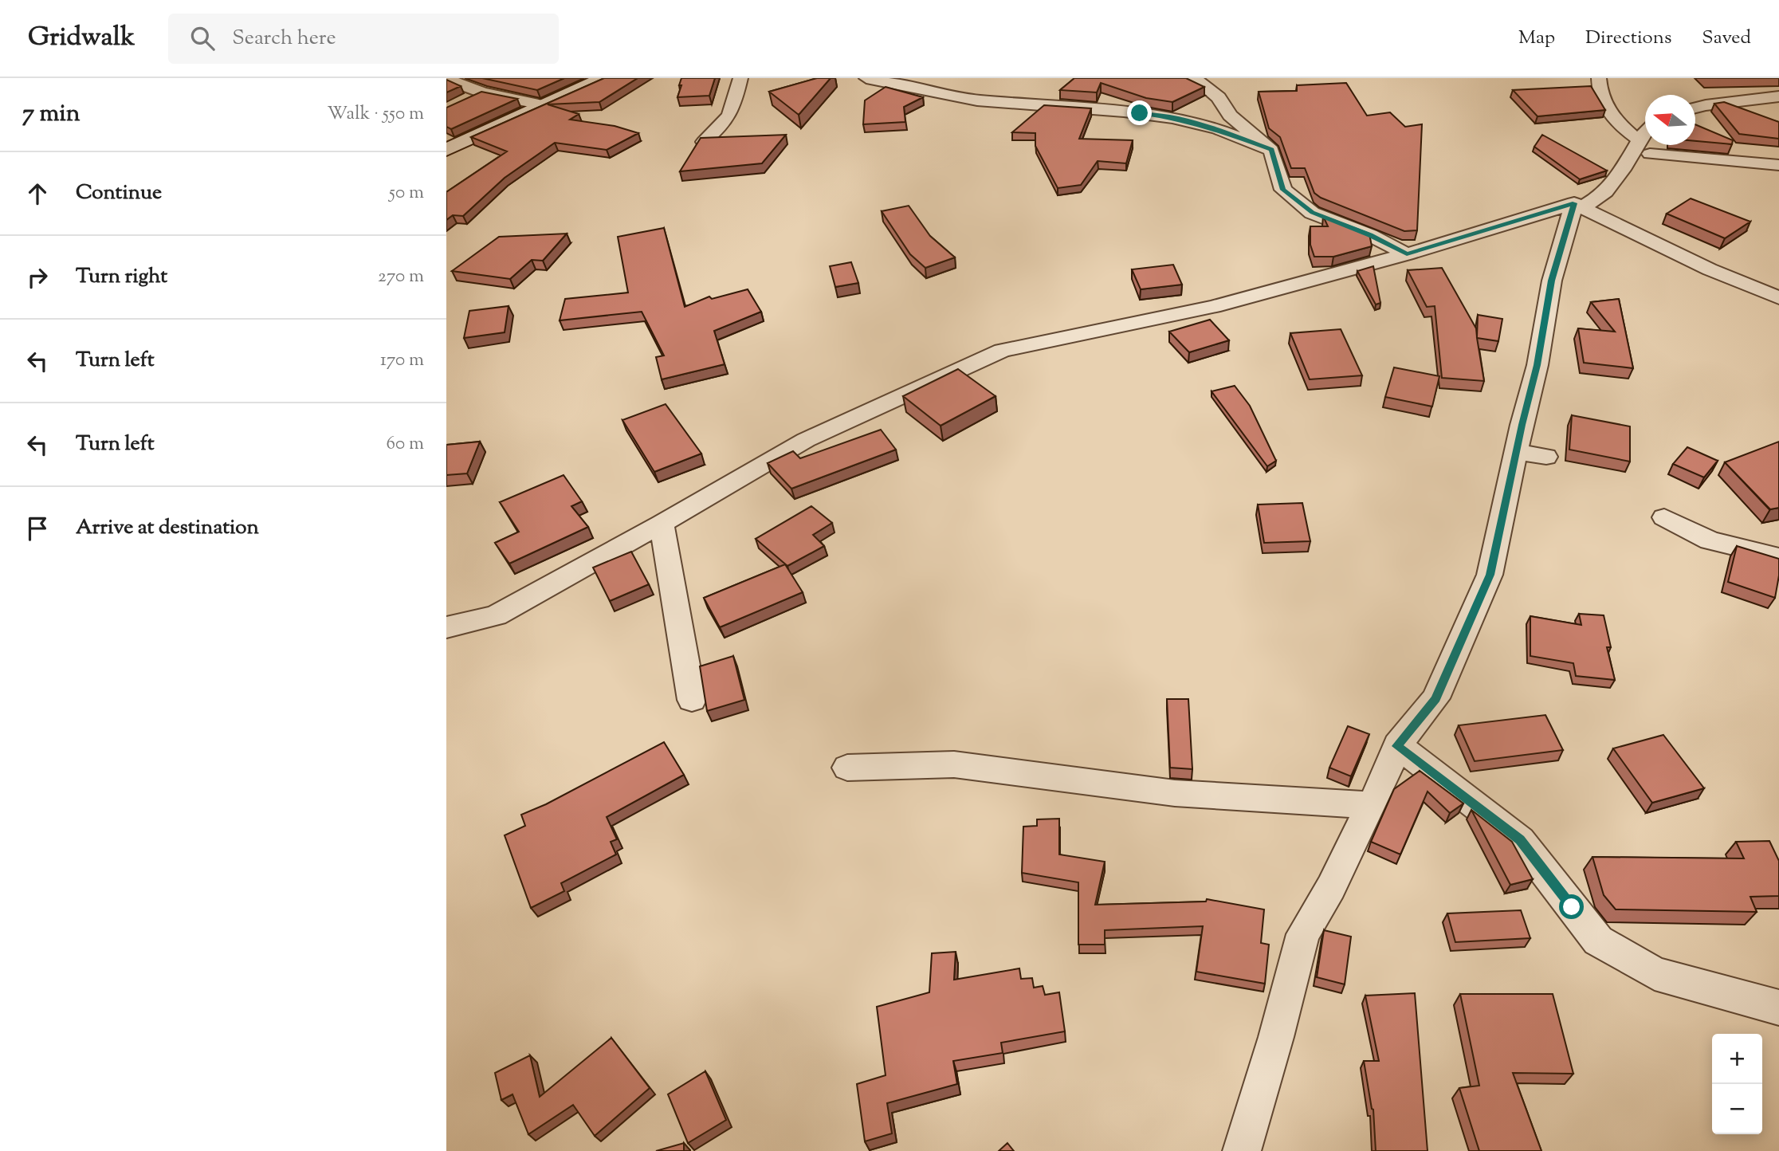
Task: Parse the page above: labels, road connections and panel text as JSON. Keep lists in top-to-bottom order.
{
  "north": "left",
  "page": {
    "header": "Gridwalk",
    "search": "Search here",
    "nav": ["Map", "Directions", "Saved"],
    "heading": ["7 min", "Walk · 550 m"],
    "list": [
      ["Continue", "50 m"],
      ["Turn right", "270 m"],
      ["Turn left", "170 m"],
      ["Turn left", "60 m"],
      "Arrive at destination"
    ],
    "map_buttons": ["+", "−"]
  }
}
